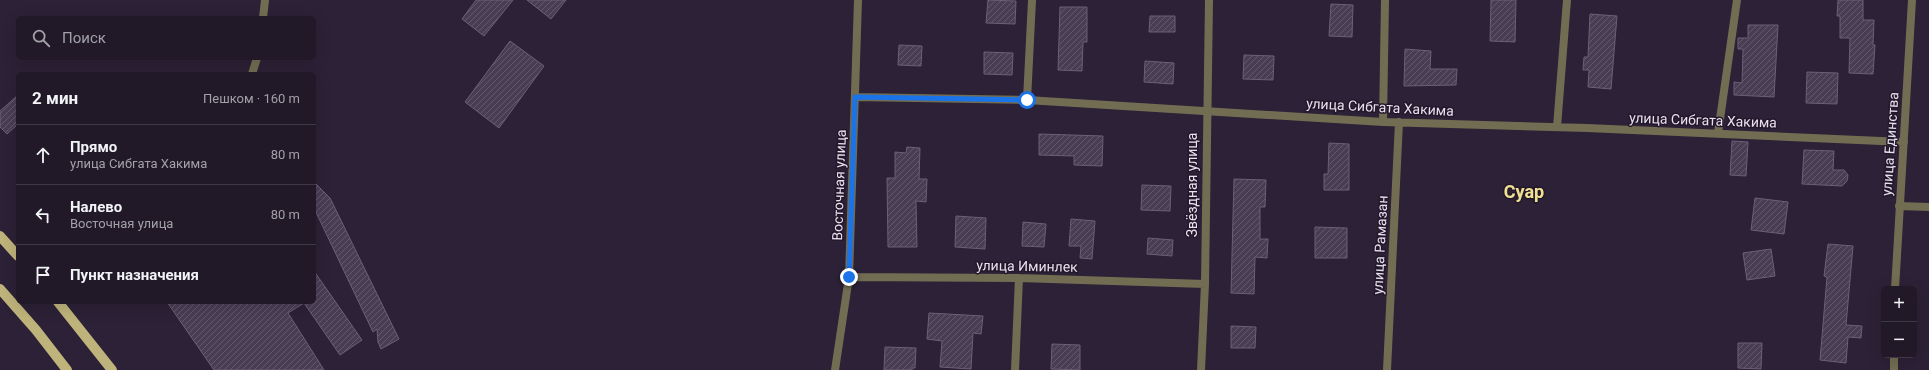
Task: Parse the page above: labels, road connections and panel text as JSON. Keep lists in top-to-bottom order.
{
  "streets": {
    "street": [
      "улица Сибгата Хакима",
      "улица Единства",
      "Восточная улица",
      "Звёздная улица",
      "улица Рамазан",
      "улица Иминлек"
    ]
  },
  "crossings": [
    ["улица Сибгата Хакима", "улица Единства"],
    ["улица Сибгата Хакима", "Восточная улица"],
    ["улица Сибгата Хакима", "Звёздная улица"],
    ["улица Сибгата Хакима", "улица Рамазан"],
    ["Восточная улица", "улица Иминлек"],
    ["Звёздная улица", "улица Иминлек"]
  ],
  "districts": ["Суар"],
  "page": {
    "search": "Поиск",
    "heading": ["2 мин", "Пешком · 160 m"],
    "list": [
      ["Прямо", "улица Сибгата Хакима", "80 m"],
      ["Налево", "Восточная улица", "80 m"],
      "Пункт назначения"
    ],
    "map_buttons": ["+", "−"]
  }
}
